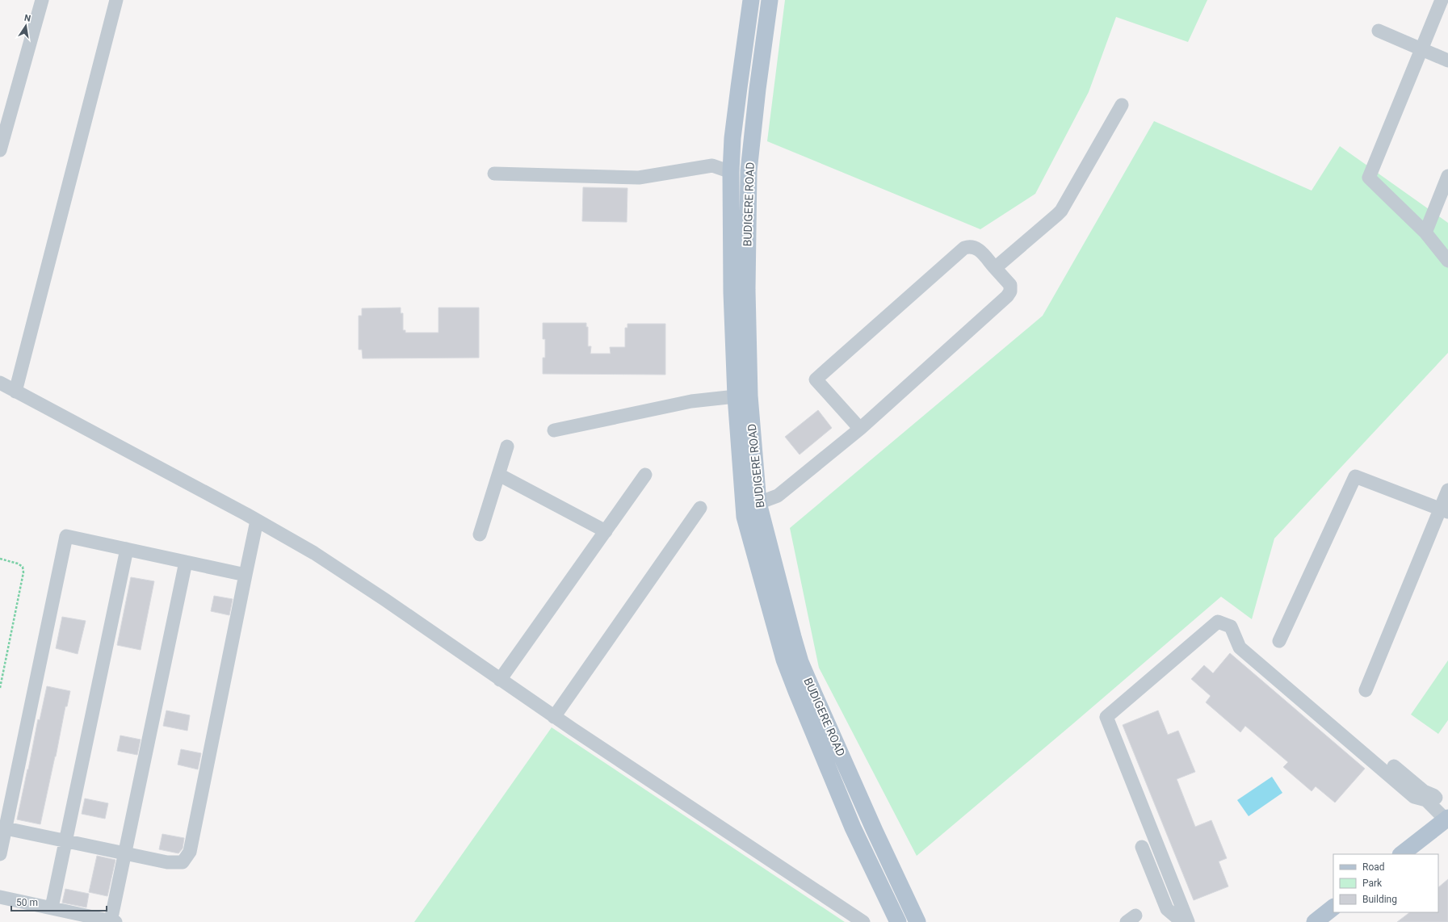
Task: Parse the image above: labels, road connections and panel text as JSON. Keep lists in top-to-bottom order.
{
  "streets": {
    "main road": ["BUDIGERE ROAD"]
  },
  "legend": ["Road", "Park", "Building"],
  "scale_bar": "50 m",
  "north": "top"
}
